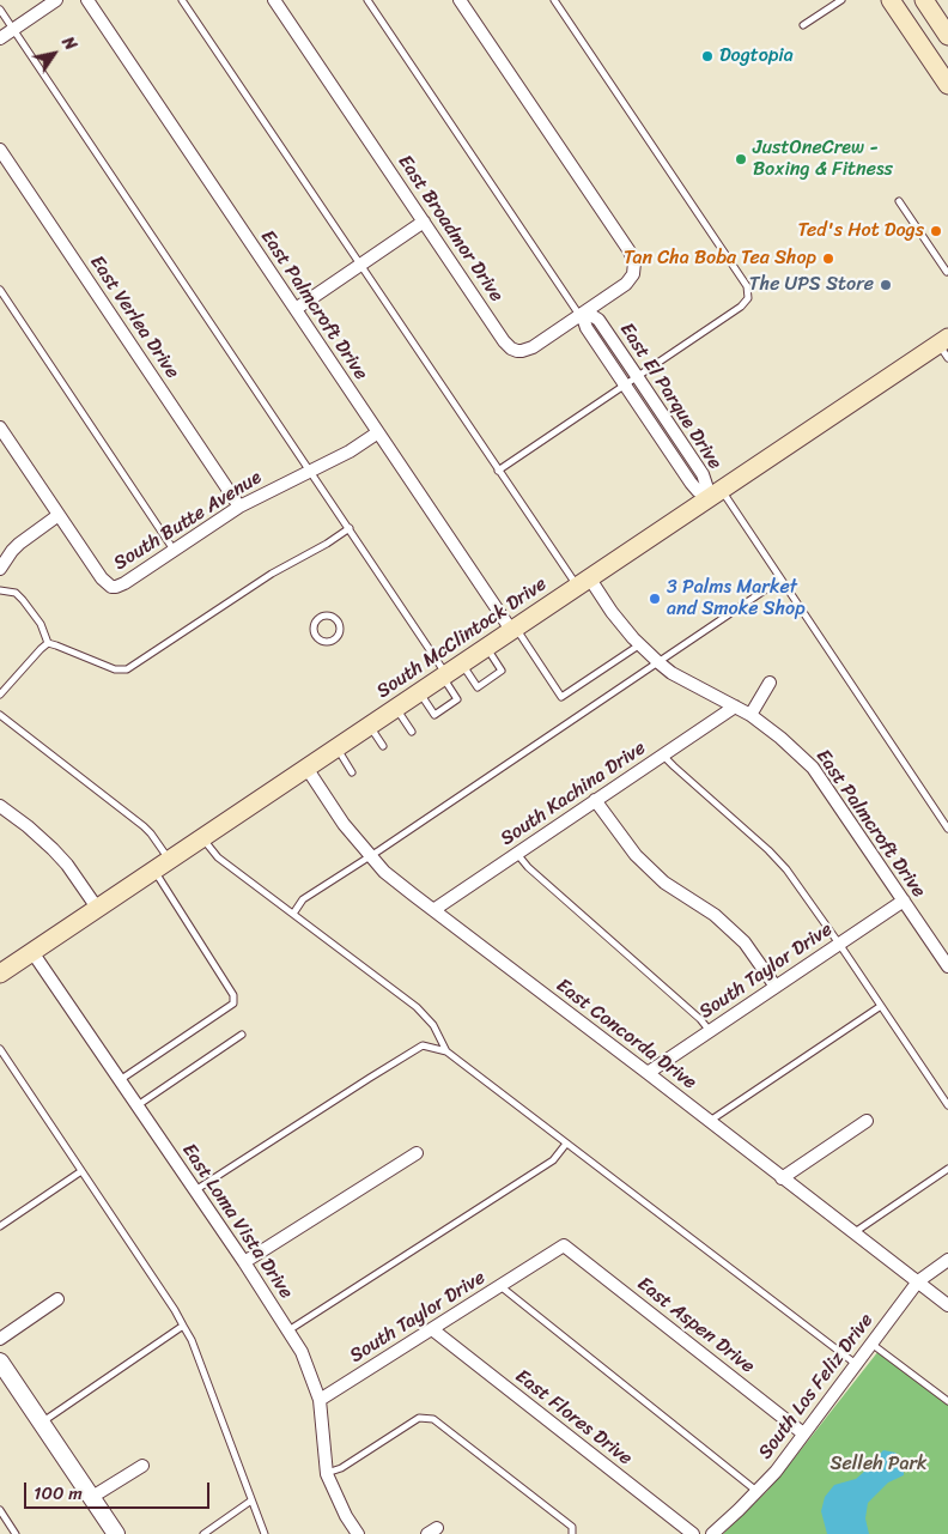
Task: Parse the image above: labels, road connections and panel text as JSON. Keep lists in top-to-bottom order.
{
  "streets": {
    "main road": ["South McClintock Drive"],
    "street": [
      "East Broadmor Drive",
      "East Palmcroft Drive",
      "East Verlea Drive",
      "East El Parque Drive",
      "South Butte Avenue",
      "South Kachina Drive",
      "South Taylor Drive",
      "East Concorda Drive",
      "East Loma Vista Drive",
      "East Aspen Drive",
      "South Los Feliz Drive",
      "East Flores Drive"
    ]
  },
  "crossings": [
    ["East Broadmor Drive", "East El Parque Drive"],
    ["East Palmcroft Drive", "South Butte Avenue"],
    ["East Palmcroft Drive", "South McClintock Drive"],
    ["East Palmcroft Drive", "South Kachina Drive"],
    ["East Palmcroft Drive", "South Taylor Drive"],
    ["East Verlea Drive", "South Butte Avenue"],
    ["East El Parque Drive", "South McClintock Drive"],
    ["South McClintock Drive", "East Concorda Drive"],
    ["South McClintock Drive", "East Loma Vista Drive"],
    ["South Kachina Drive", "East Concorda Drive"],
    ["South Taylor Drive", "East Concorda Drive"],
    ["South Taylor Drive", "East Loma Vista Drive"],
    ["South Taylor Drive", "East Aspen Drive"],
    ["South Taylor Drive", "East Flores Drive"],
    ["East Concorda Drive", "South Los Feliz Drive"],
    ["East Aspen Drive", "South Los Feliz Drive"]
  ],
  "parks": ["Selleh Park"],
  "places": [
    "Dogtopia",
    "JustOneCrew - Boxing & Fitness",
    "Ted's Hot Dogs",
    "Tan Cha Boba Tea Shop",
    "The UPS Store",
    "3 Palms Market and Smoke Shop"
  ],
  "scale_bar": "100 m",
  "north": "top right"
}
